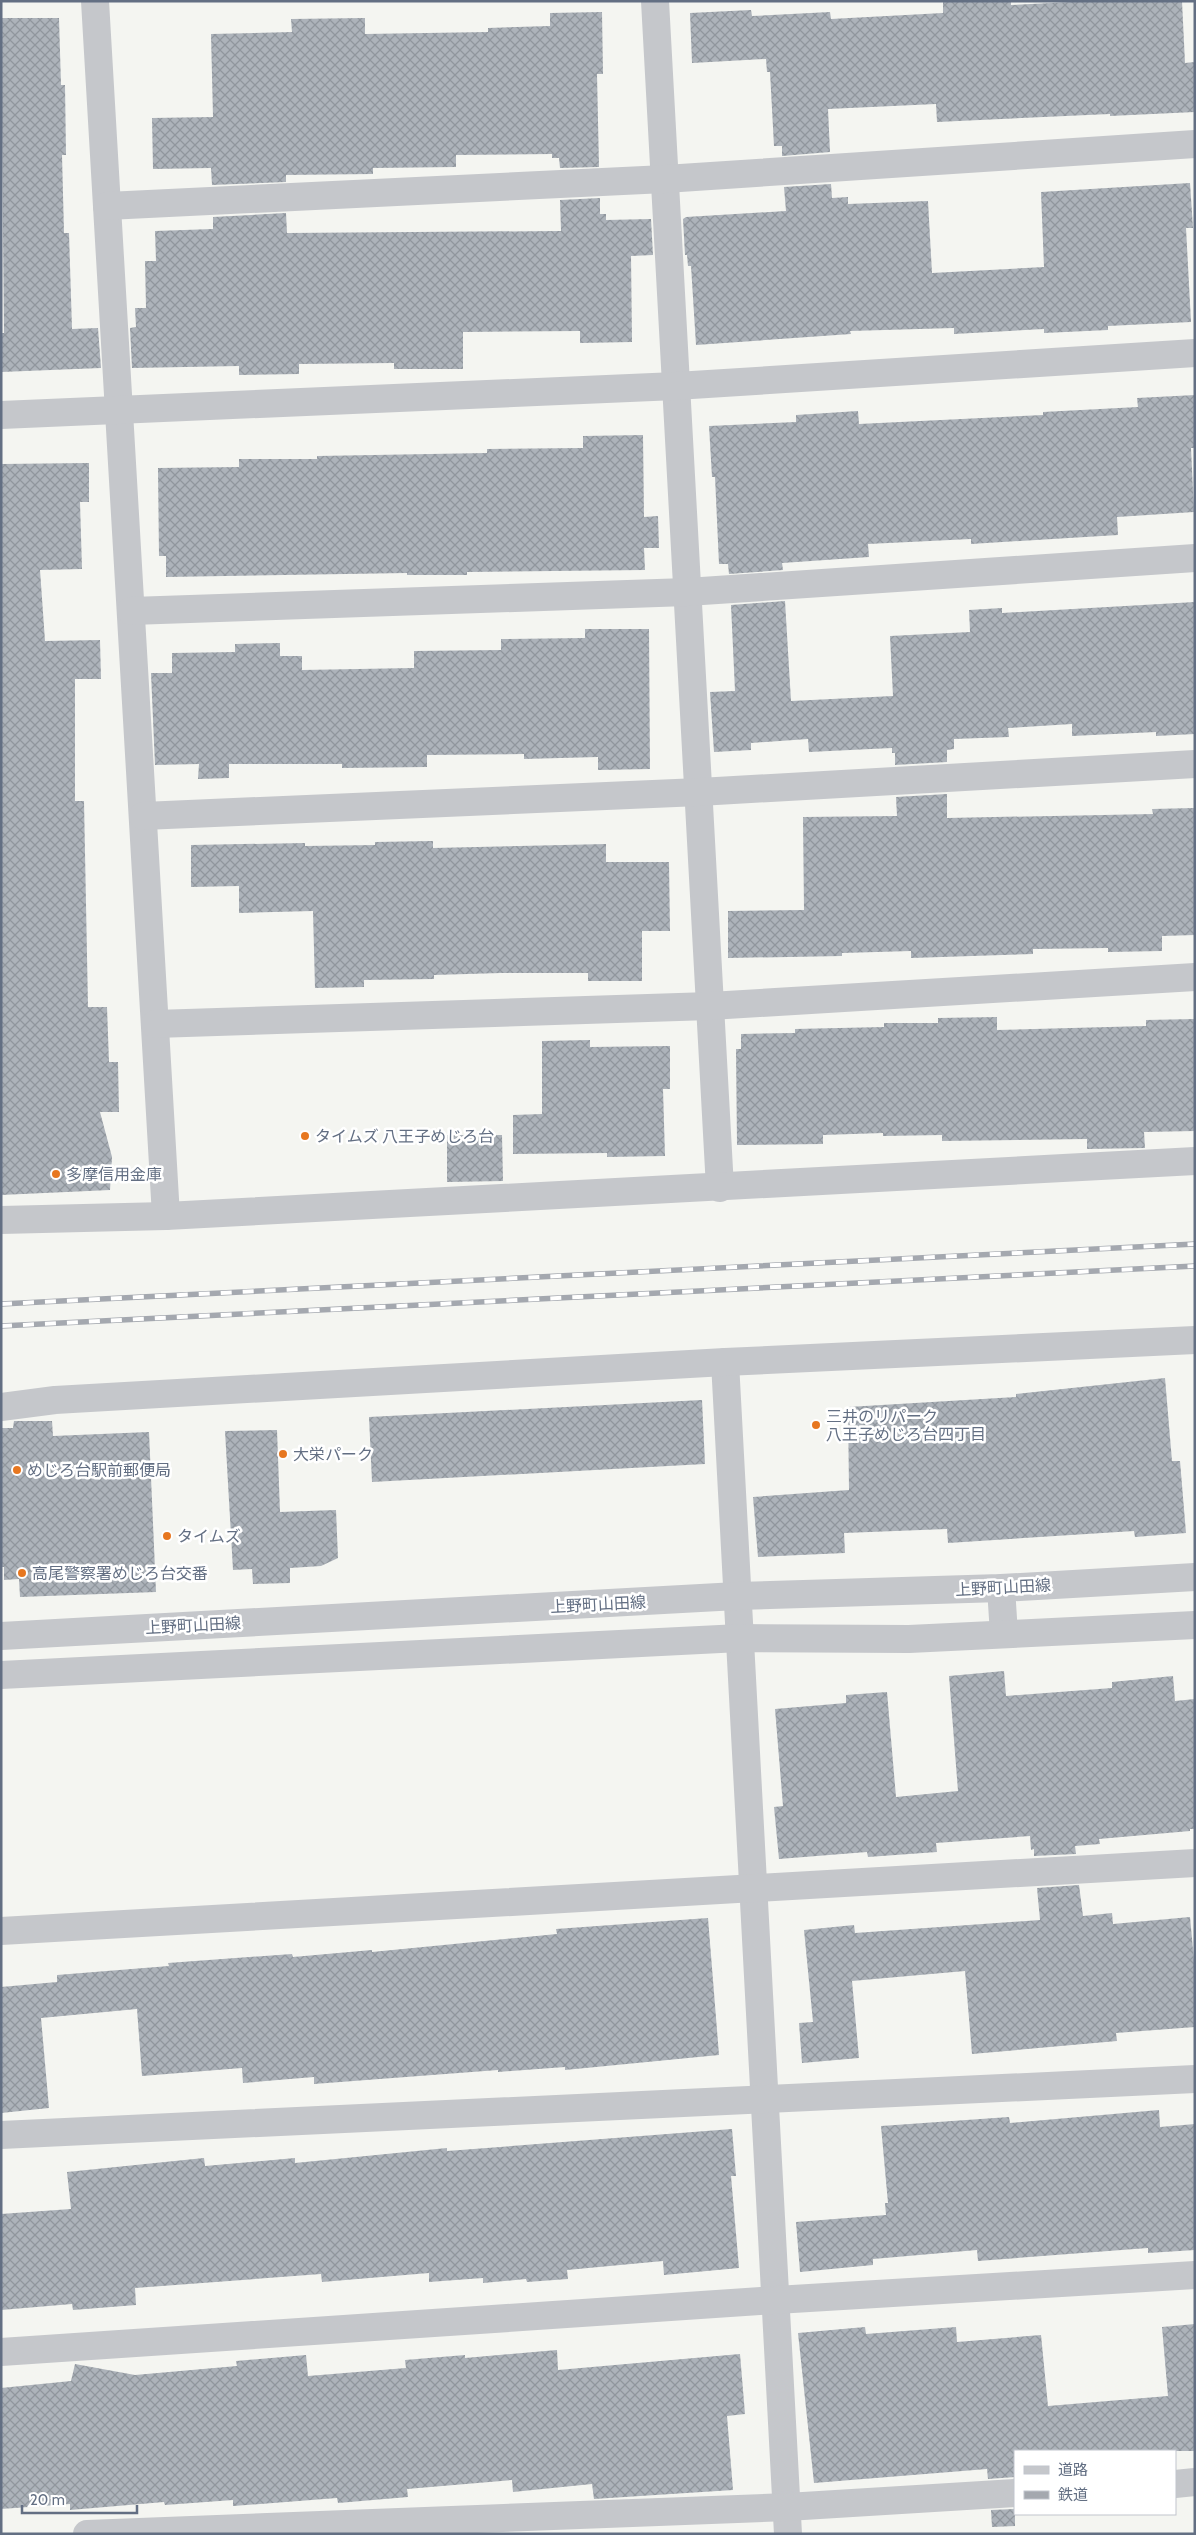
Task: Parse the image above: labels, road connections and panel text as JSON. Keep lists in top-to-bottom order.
{
  "streets": {
    "street": ["上野町山田線"]
  },
  "places": [
    "タイムズ 八王子めじろ台",
    "多摩信用金庫",
    "三井のリパーク 八王子めじろ台四丁目",
    "大栄パーク",
    "めじろ台駅前郵便局",
    "タイムズ",
    "高尾警察署めじろ台交番"
  ],
  "legend": ["道路", "鉄道"],
  "scale_bar": "20 m"
}
